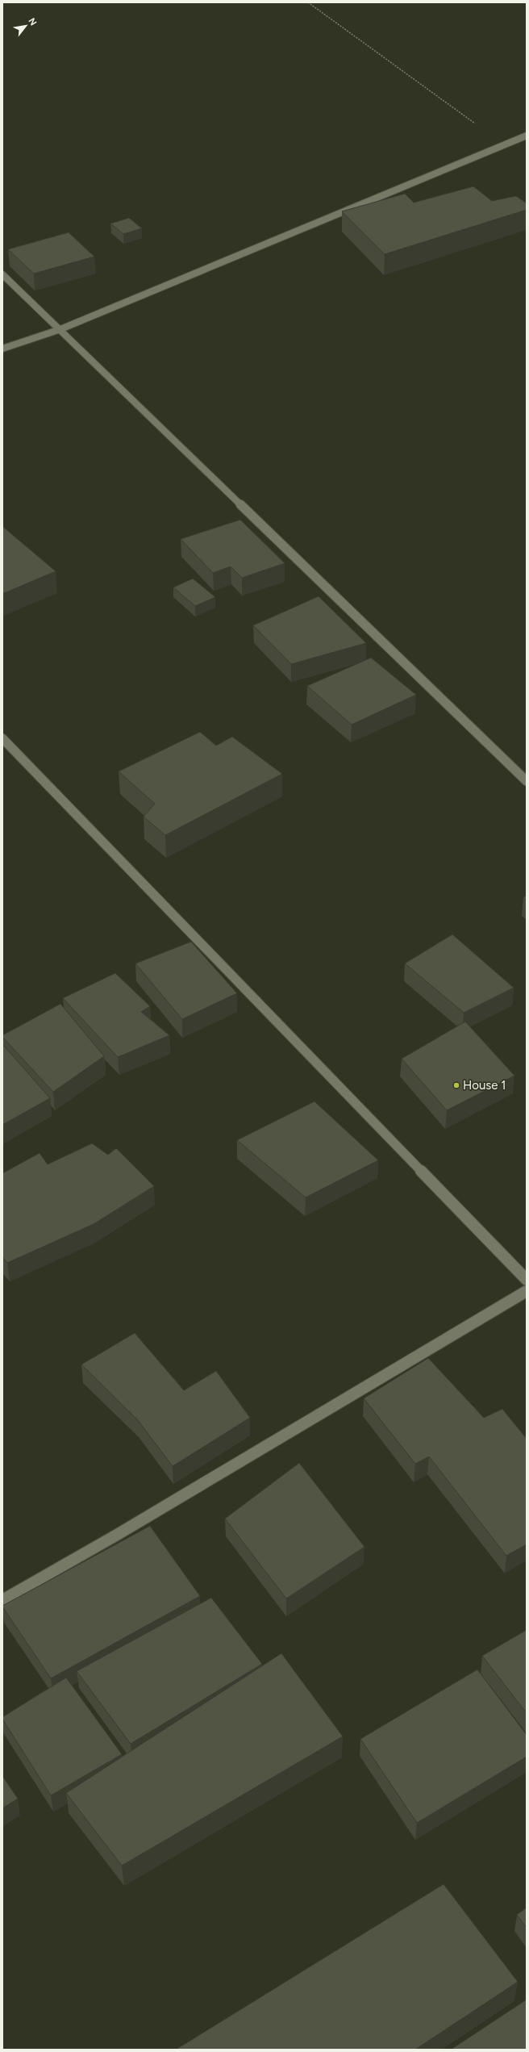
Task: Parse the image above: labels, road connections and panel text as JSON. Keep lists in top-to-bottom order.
{
  "places": ["House 1"],
  "north": "top right"
}
